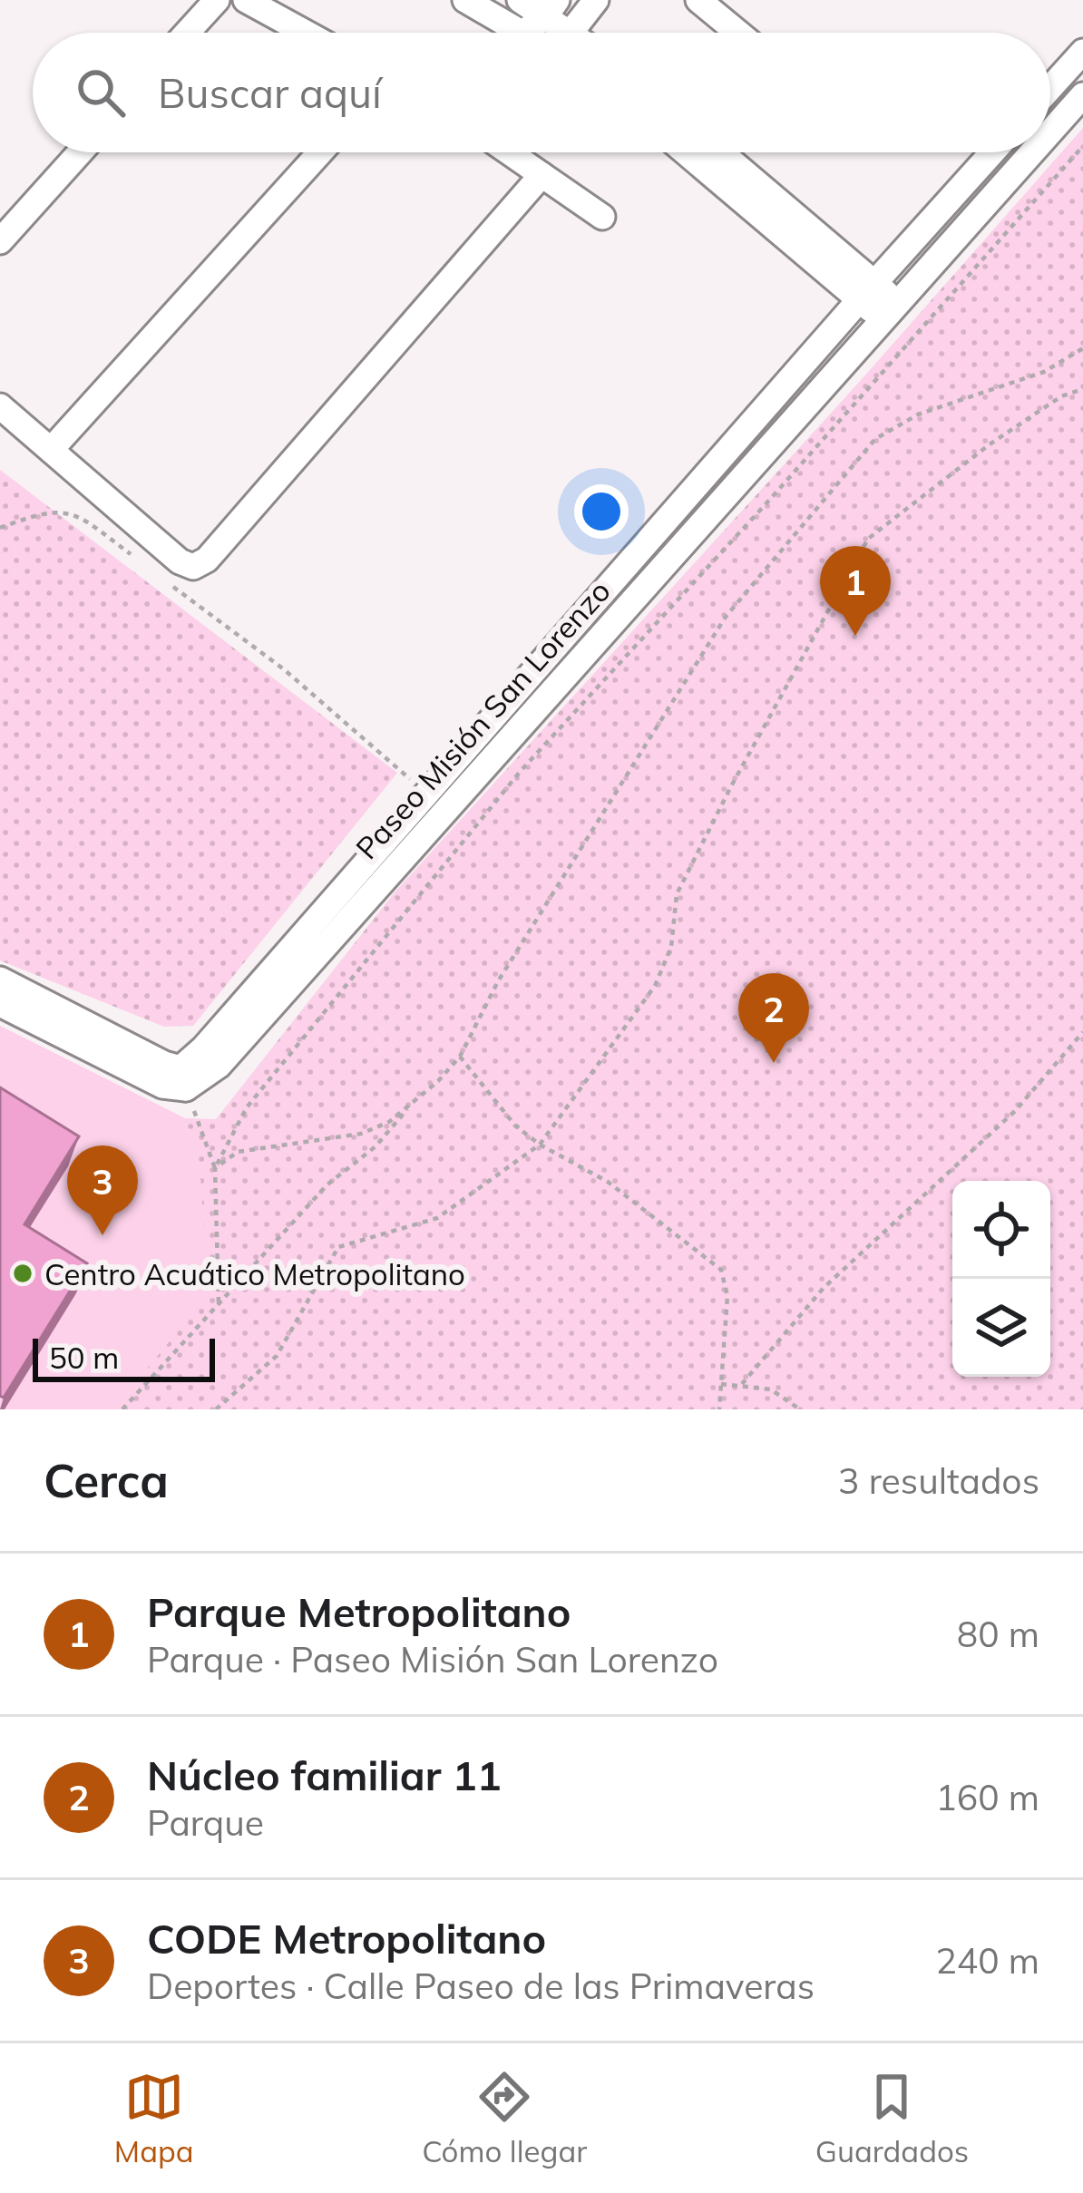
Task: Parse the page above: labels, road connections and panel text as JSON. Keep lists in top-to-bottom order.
{
  "streets": {
    "street": ["Paseo Misión San Lorenzo"]
  },
  "places": ["Centro Acuático Metropolitano"],
  "scale_bar": "50 m",
  "page": {
    "search": "Buscar aquí",
    "pins": ["1", "2", "3"],
    "scale": "50 m",
    "heading": ["Cerca", "3 resultados"],
    "list": [
      {
        "mark": "1",
        "name": "Parque Metropolitano",
        "note": "Parque · Paseo Misión San Lorenzo",
        "value": "80 m"
      },
      {
        "mark": "2",
        "name": "Núcleo familiar 11",
        "note": "Parque",
        "value": "160 m"
      },
      {
        "mark": "3",
        "name": "CODE Metropolitano",
        "note": "Deportes · Calle Paseo de las Primaveras",
        "value": "240 m"
      }
    ],
    "nav": ["Mapa", "Cómo llegar", "Guardados"]
  }
}
